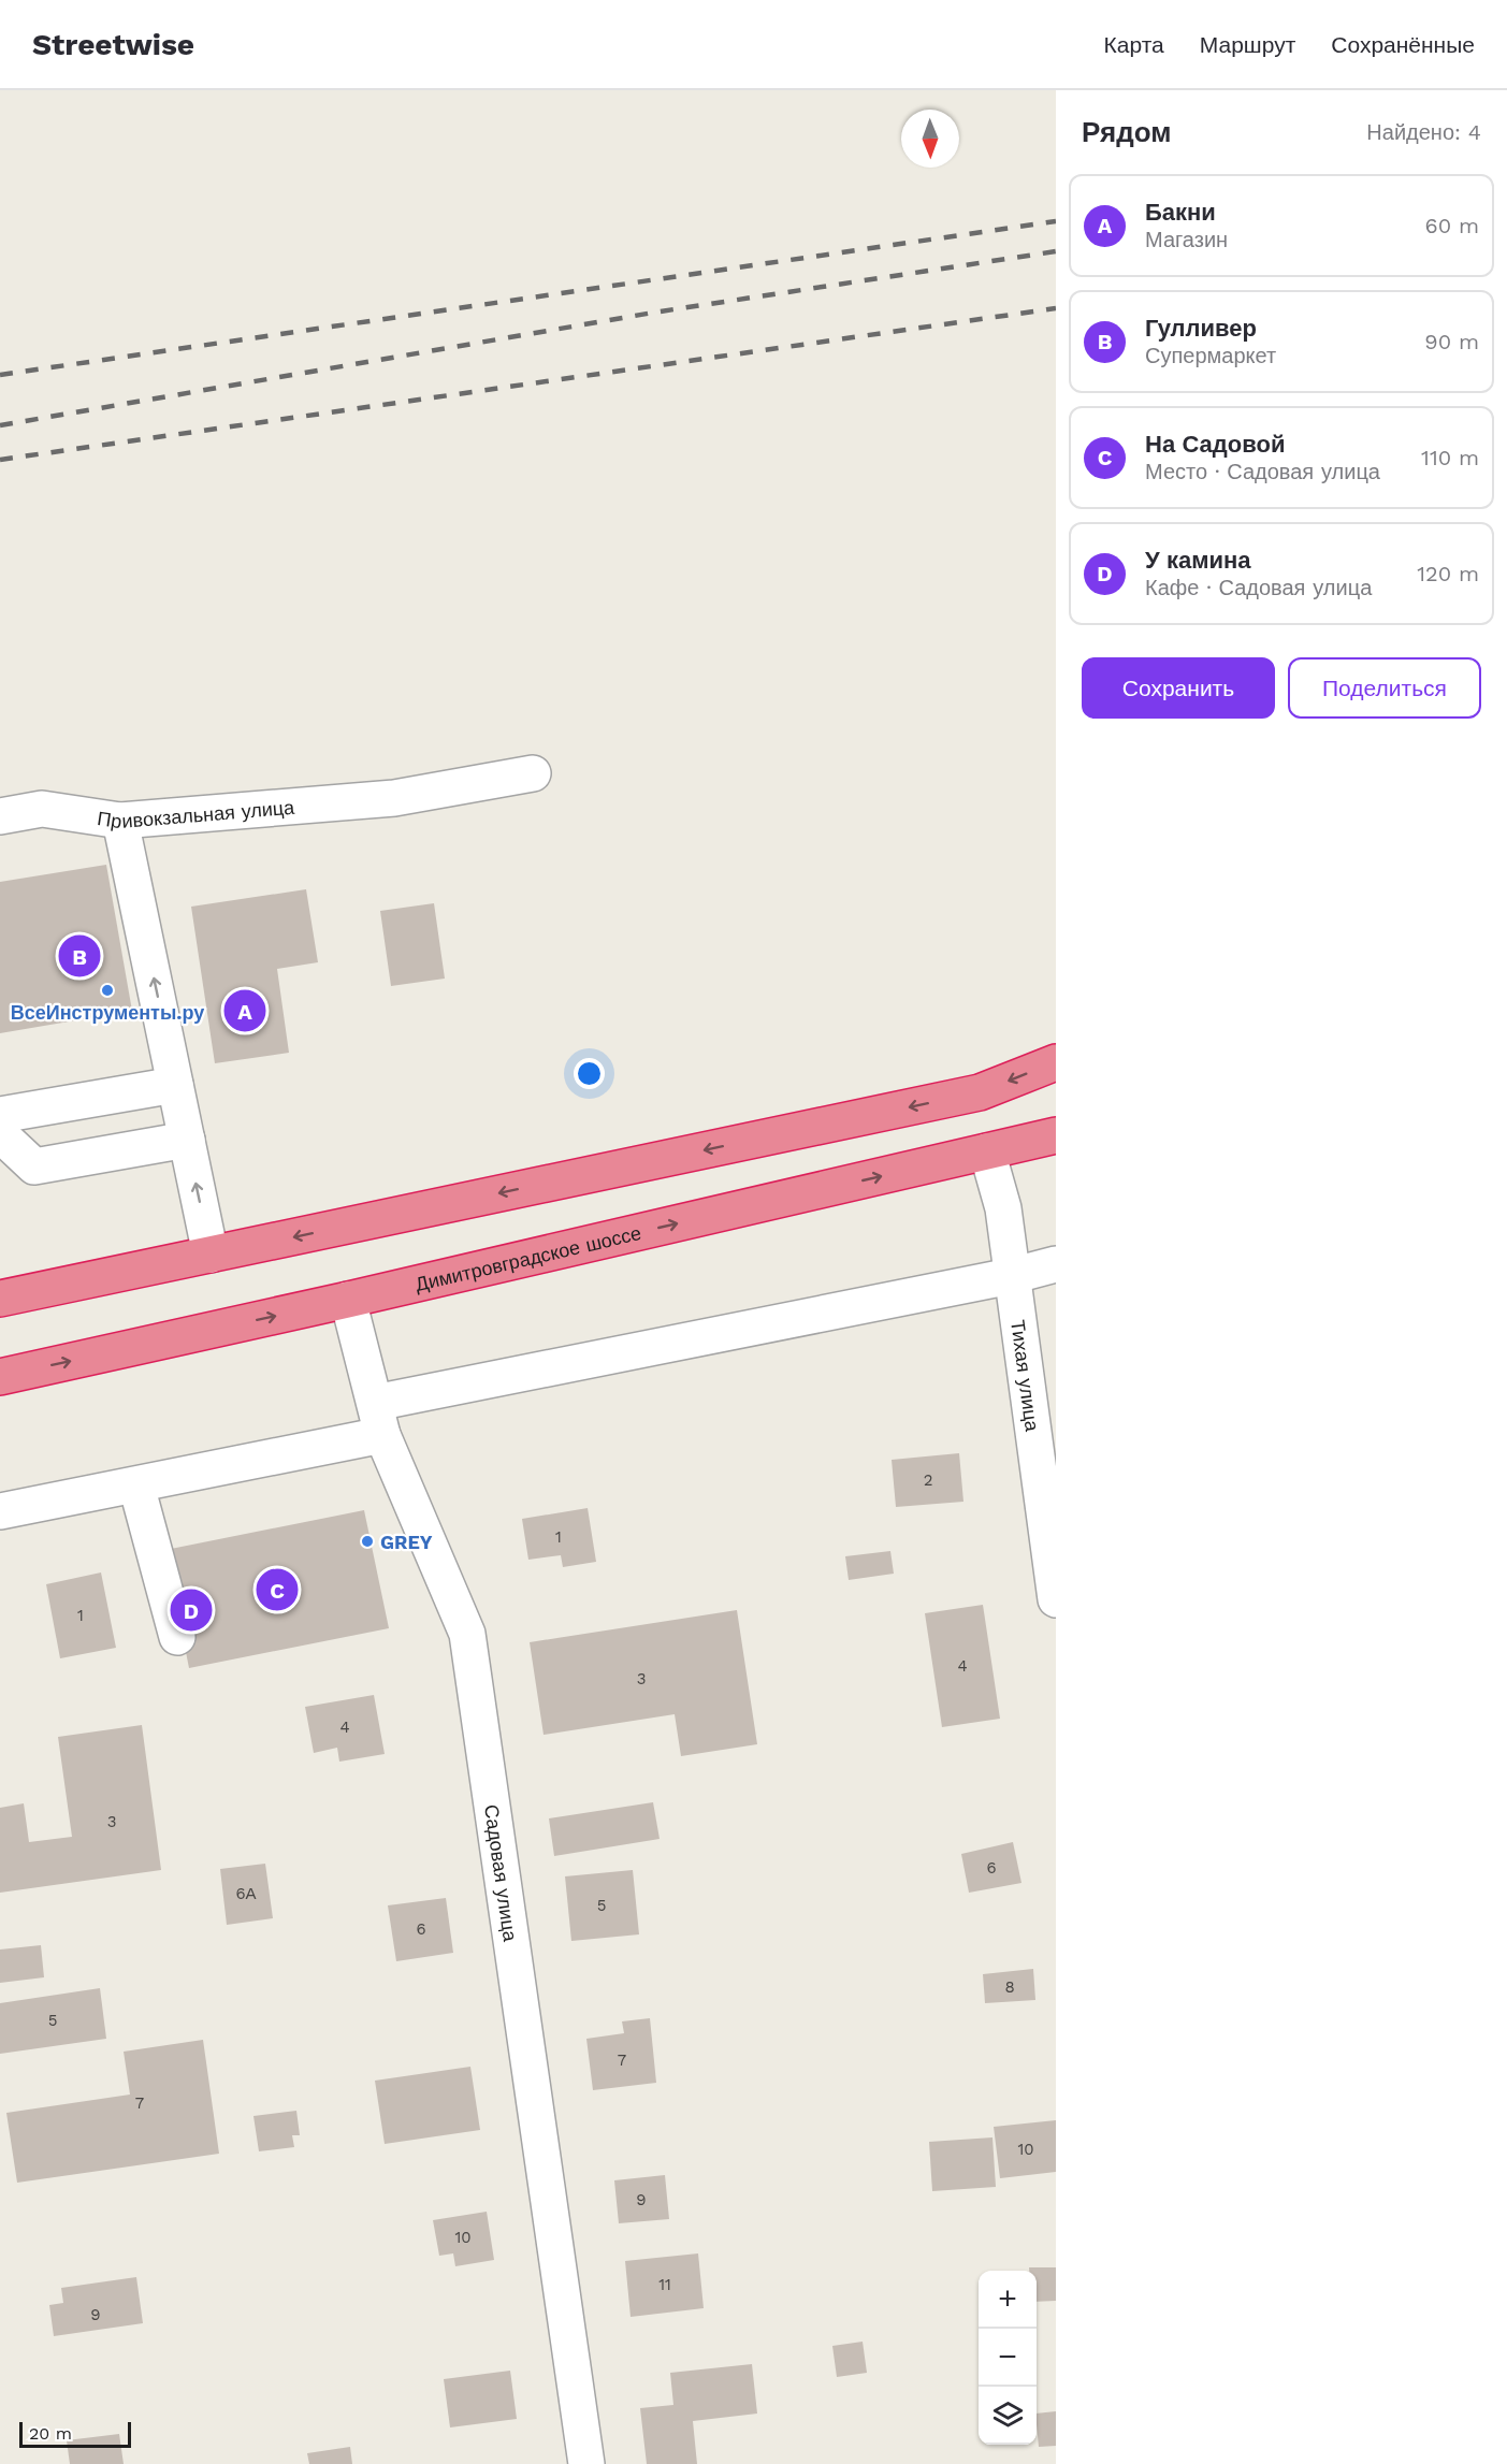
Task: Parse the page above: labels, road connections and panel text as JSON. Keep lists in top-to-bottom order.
{
  "streets": {
    "highway": ["Димитровградское шоссе"],
    "street": ["Привокзальная улица", "Тихая улица", "Садовая улица"]
  },
  "crossings": [
    ["Димитровградское шоссе", "Тихая улица"],
    ["Димитровградское шоссе", "Садовая улица"]
  ],
  "places": ["ВсеИнструменты.ру", "GREY"],
  "house_numbers": [
    "2",
    "1",
    "1",
    "4",
    "3",
    "4",
    "3",
    "6",
    "6А",
    "5",
    "6",
    "8",
    "5",
    "7",
    "7",
    "10",
    "9",
    "10",
    "11",
    "9"
  ],
  "scale_bar": "20 m",
  "north": "bottom",
  "page": {
    "header": "Streetwise",
    "nav": ["Карта", "Маршрут", "Сохранённые"],
    "heading": ["Рядом", "Найдено: 4"],
    "list": [
      {
        "mark": "A",
        "name": "Бакни",
        "note": "Магазин",
        "value": "60 m"
      },
      {
        "mark": "B",
        "name": "Гулливер",
        "note": "Супермаркет",
        "value": "90 m"
      },
      {
        "mark": "C",
        "name": "На Садовой",
        "note": "Место · Садовая улица",
        "value": "110 m"
      },
      {
        "mark": "D",
        "name": "У камина",
        "note": "Кафе · Садовая улица",
        "value": "120 m"
      }
    ],
    "buttons": ["Сохранить", "Поделиться"],
    "pins": [
      "B",
      "A",
      "C",
      "D"
    ],
    "map_buttons": ["+", "−"],
    "scale": "20 m"
  }
}
